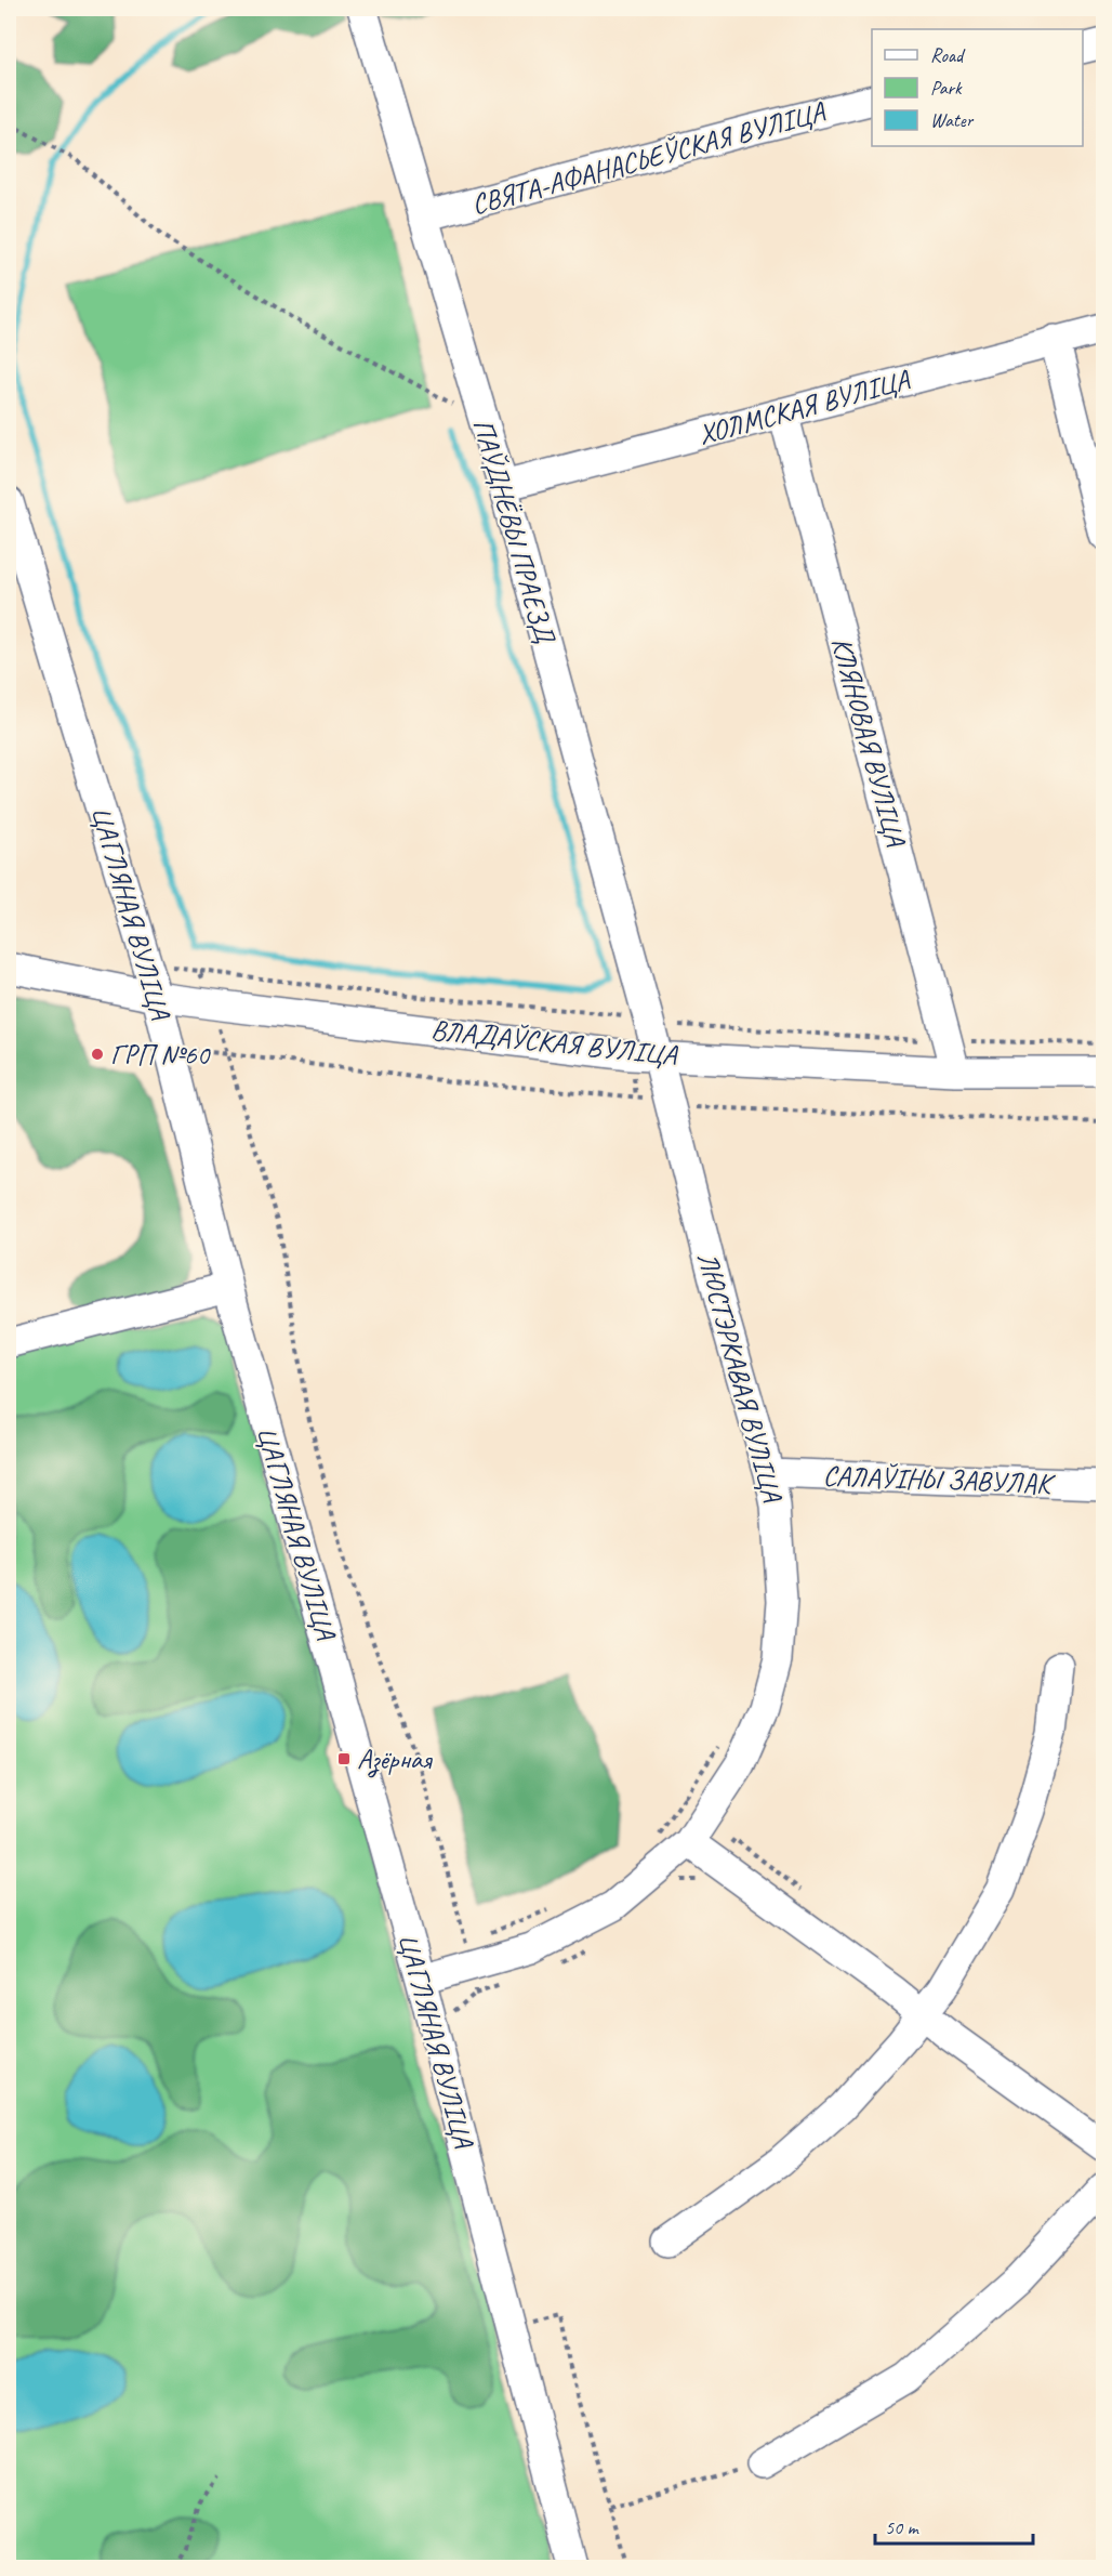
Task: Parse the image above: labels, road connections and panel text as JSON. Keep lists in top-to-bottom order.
{
  "streets": {
    "street": [
      "СВЯТА-АФАНАСЬЕЎСКАЯ ВУЛІЦА",
      "ХОЛМСКАЯ ВУЛІЦА",
      "ПАЎДНЁВЫ ПРАЕЗД",
      "КЛЯНОВАЯ ВУЛІЦА",
      "ЦАГЛЯНАЯ ВУЛІЦА",
      "ВЛАДАЎСКАЯ ВУЛІЦА",
      "ЛЮСТЭРКАВАЯ ВУЛІЦА",
      "САЛАЎІНЫ ЗАВУЛАК"
    ]
  },
  "crossings": [
    ["СВЯТА-АФАНАСЬЕЎСКАЯ ВУЛІЦА", "ПАЎДНЁВЫ ПРАЕЗД"],
    ["ХОЛМСКАЯ ВУЛІЦА", "ПАЎДНЁВЫ ПРАЕЗД"],
    ["ХОЛМСКАЯ ВУЛІЦА", "КЛЯНОВАЯ ВУЛІЦА"],
    ["ПАЎДНЁВЫ ПРАЕЗД", "ВЛАДАЎСКАЯ ВУЛІЦА"],
    ["ПАЎДНЁВЫ ПРАЕЗД", "ЛЮСТЭРКАВАЯ ВУЛІЦА"],
    ["КЛЯНОВАЯ ВУЛІЦА", "ВЛАДАЎСКАЯ ВУЛІЦА"],
    ["ЦАГЛЯНАЯ ВУЛІЦА", "ВЛАДАЎСКАЯ ВУЛІЦА"],
    ["ЦАГЛЯНАЯ ВУЛІЦА", "ЛЮСТЭРКАВАЯ ВУЛІЦА"],
    ["ВЛАДАЎСКАЯ ВУЛІЦА", "ЛЮСТЭРКАВАЯ ВУЛІЦА"],
    ["ЛЮСТЭРКАВАЯ ВУЛІЦА", "САЛАЎІНЫ ЗАВУЛАК"]
  ],
  "places": {
    "other": ["ГРП №60"],
    "transit": ["Азёрная"]
  },
  "legend": ["Road", "Park", "Water"],
  "scale_bar": "50 m"
}
